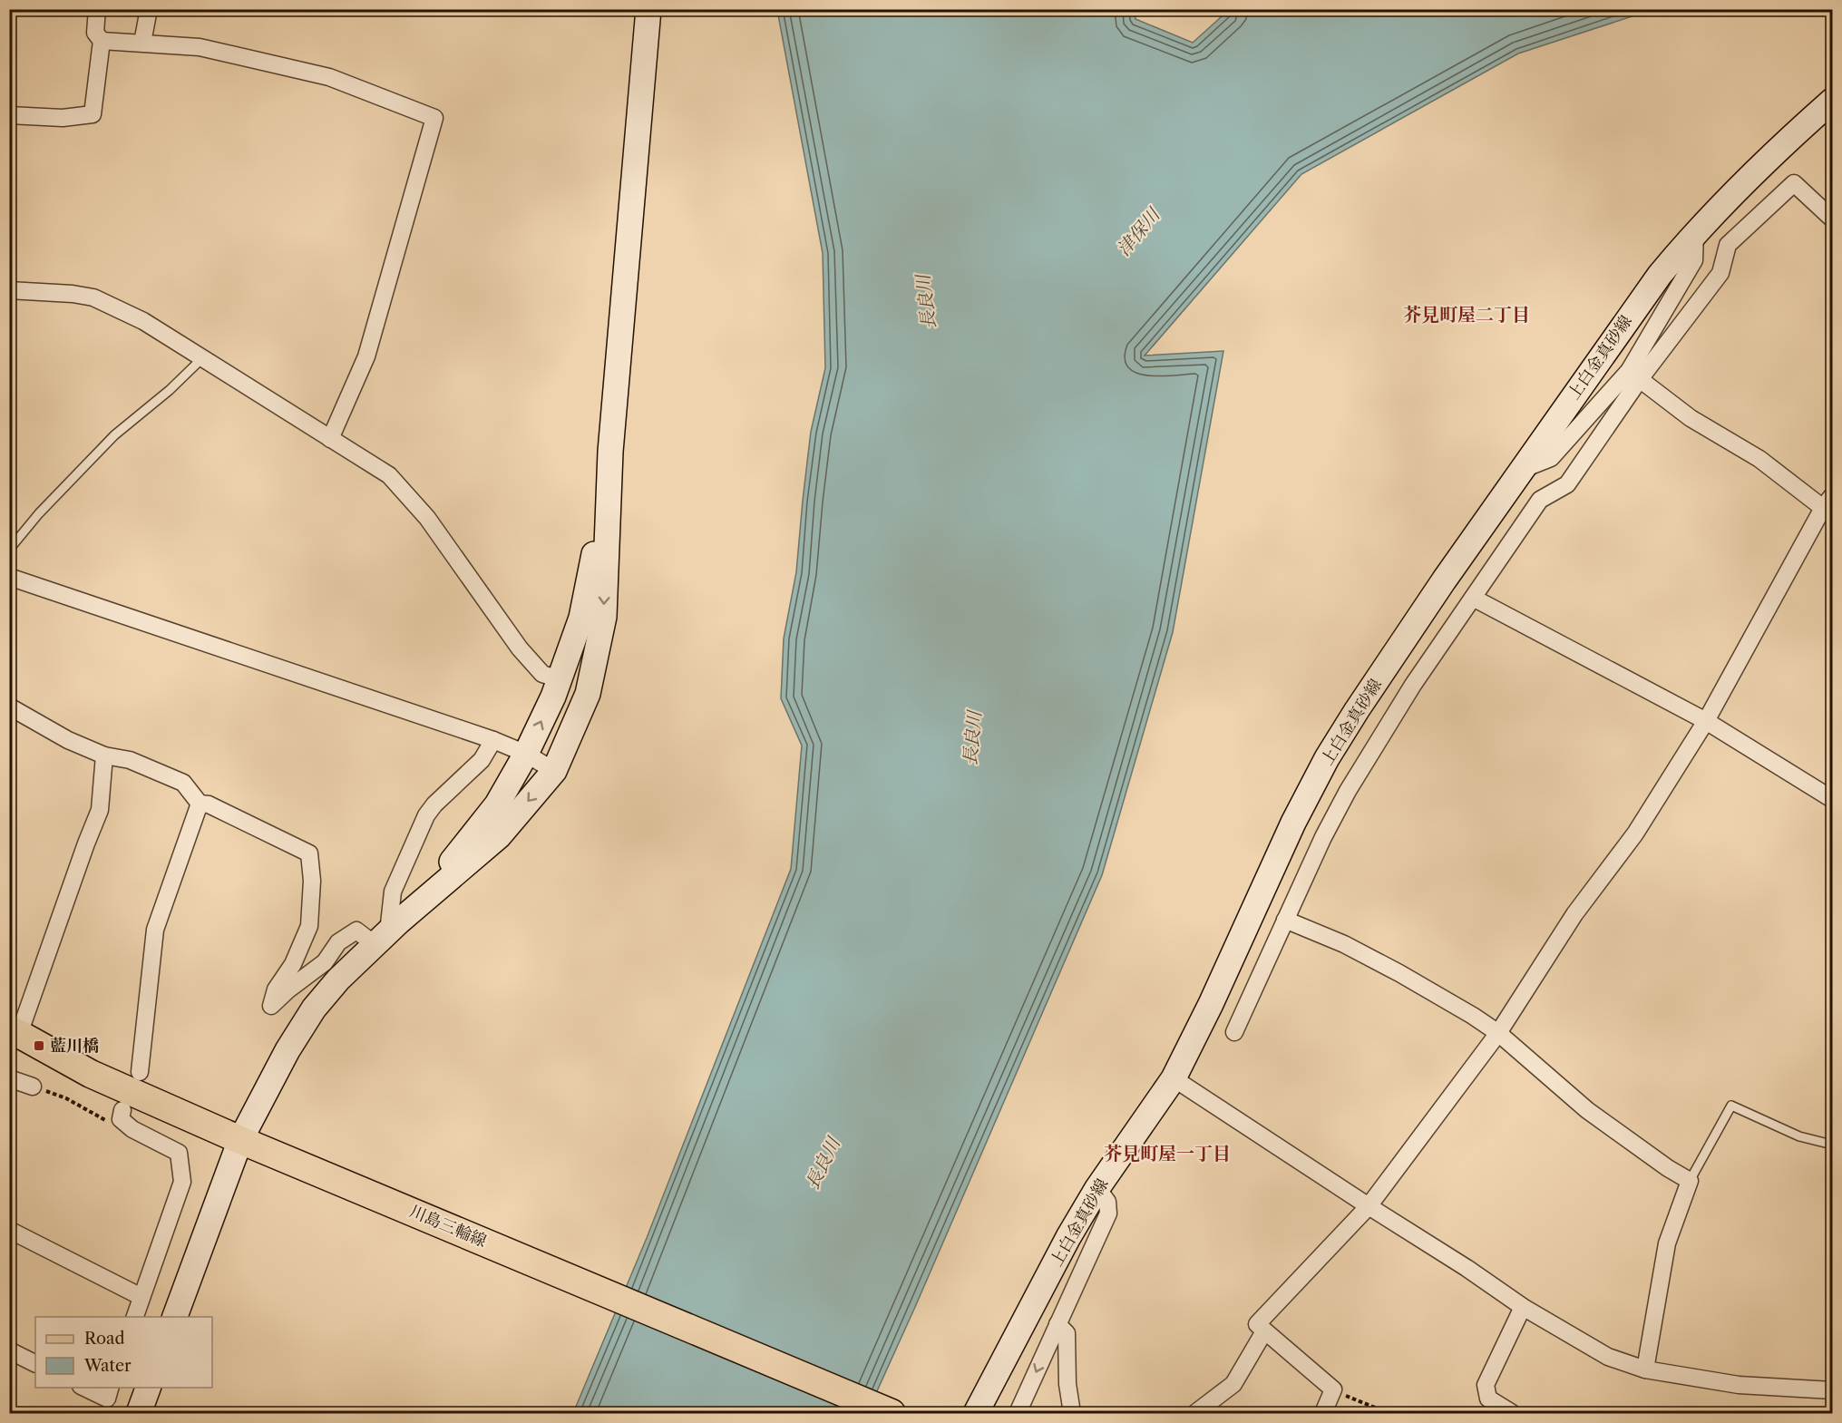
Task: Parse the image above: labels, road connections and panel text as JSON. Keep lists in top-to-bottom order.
{
  "streets": {
    "main road": ["川島三輪線"],
    "street": ["上白金真砂線"]
  },
  "districts": ["芥見町屋二丁目", "芥見町屋一丁目"],
  "water": ["津保川", "長良川"],
  "places": {
    "transit": ["藍川橋"]
  },
  "legend": ["Road", "Water"]
}
